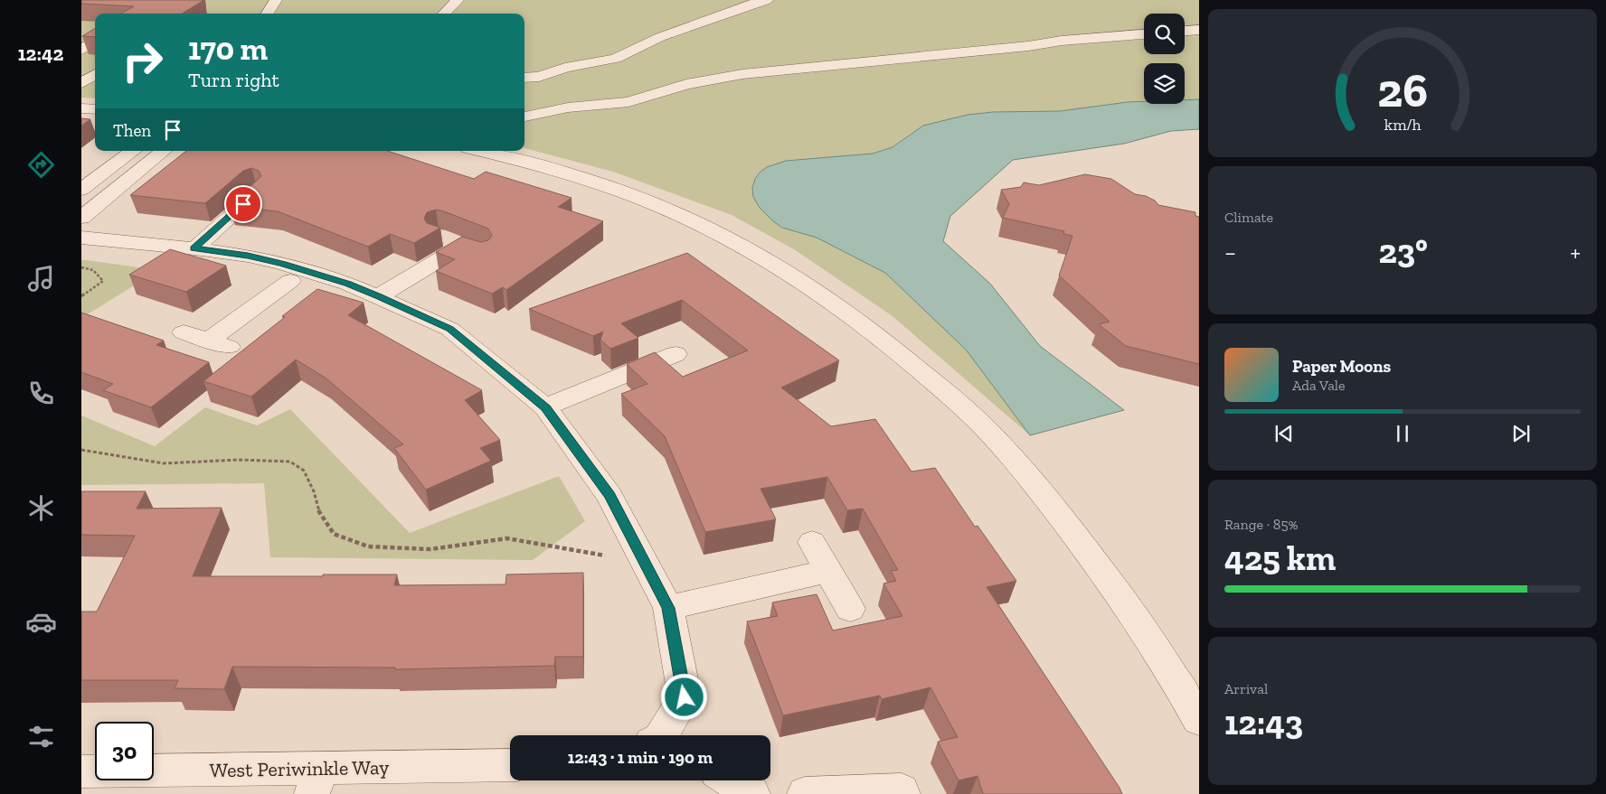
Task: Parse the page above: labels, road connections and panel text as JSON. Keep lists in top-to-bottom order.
{
  "streets": {
    "street": ["West Periwinkle Way"]
  },
  "page": {
    "tabs": "12:42",
    "turn": ["170 m", "Turn right"],
    "then": "Then",
    "tile": [
      "Climate",
      ["Range · 85%", "425 km"],
      ["Arrival", "12:43"]
    ],
    "heat": ["−", "23°", "+"],
    "song": ["Paper Moons", "Ada Vale"],
    "limit": "30",
    "trip": "12:43 · 1 min · 190 m",
    "gauge": ["26", "km/h"]
  }
}
